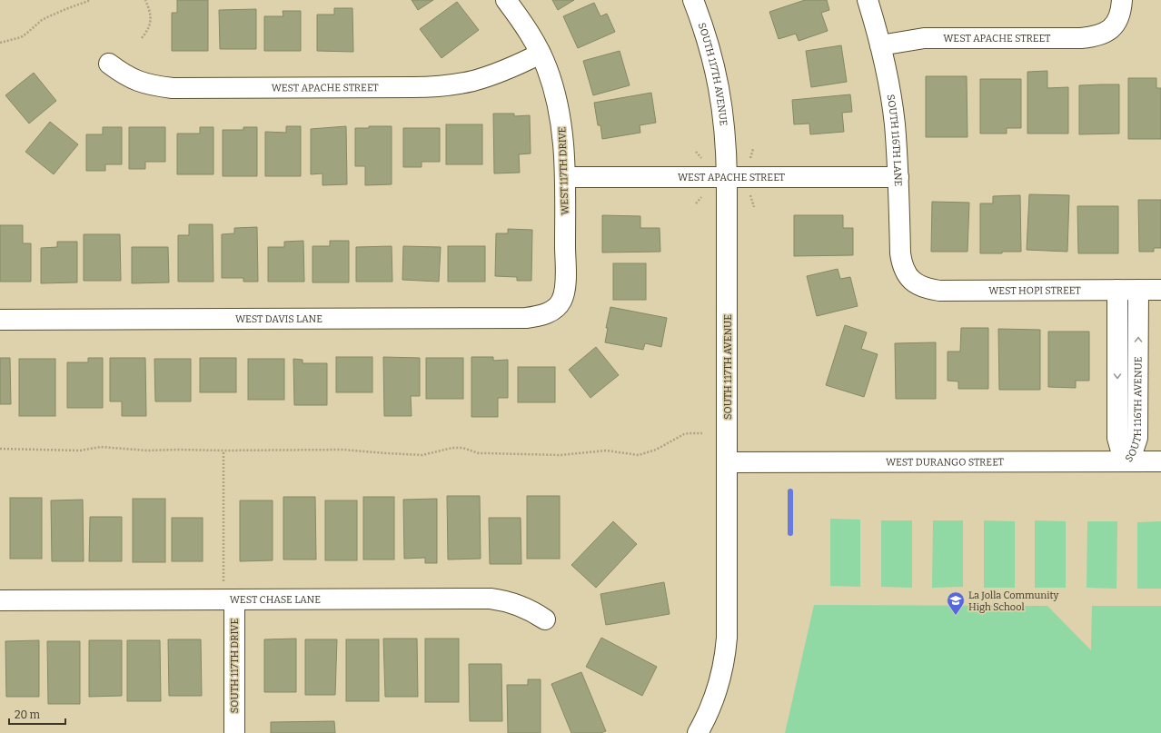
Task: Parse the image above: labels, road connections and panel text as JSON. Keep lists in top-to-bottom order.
{
  "streets": {
    "street": [
      "WEST APACHE STREET",
      "SOUTH 117TH AVENUE",
      "SOUTH 116TH LANE",
      "WEST 117TH DRIVE",
      "WEST HOPI STREET",
      "WEST DAVIS LANE",
      "SOUTH 116TH AVENUE",
      "WEST DURANGO STREET",
      "WEST CHASE LANE",
      "SOUTH 117TH DRIVE"
    ]
  },
  "crossings": [
    ["WEST APACHE STREET", "SOUTH 117TH AVENUE"],
    ["WEST APACHE STREET", "SOUTH 116TH LANE"],
    ["WEST APACHE STREET", "WEST 117TH DRIVE"],
    ["SOUTH 117TH AVENUE", "WEST DURANGO STREET"],
    ["SOUTH 116TH LANE", "WEST HOPI STREET"],
    ["WEST 117TH DRIVE", "WEST DAVIS LANE"],
    ["WEST HOPI STREET", "SOUTH 116TH AVENUE"],
    ["SOUTH 116TH AVENUE", "WEST DURANGO STREET"],
    ["WEST CHASE LANE", "SOUTH 117TH DRIVE"]
  ],
  "places": {
    "school or university": ["La Jolla Community High School"]
  },
  "scale_bar": "20 m"
}
